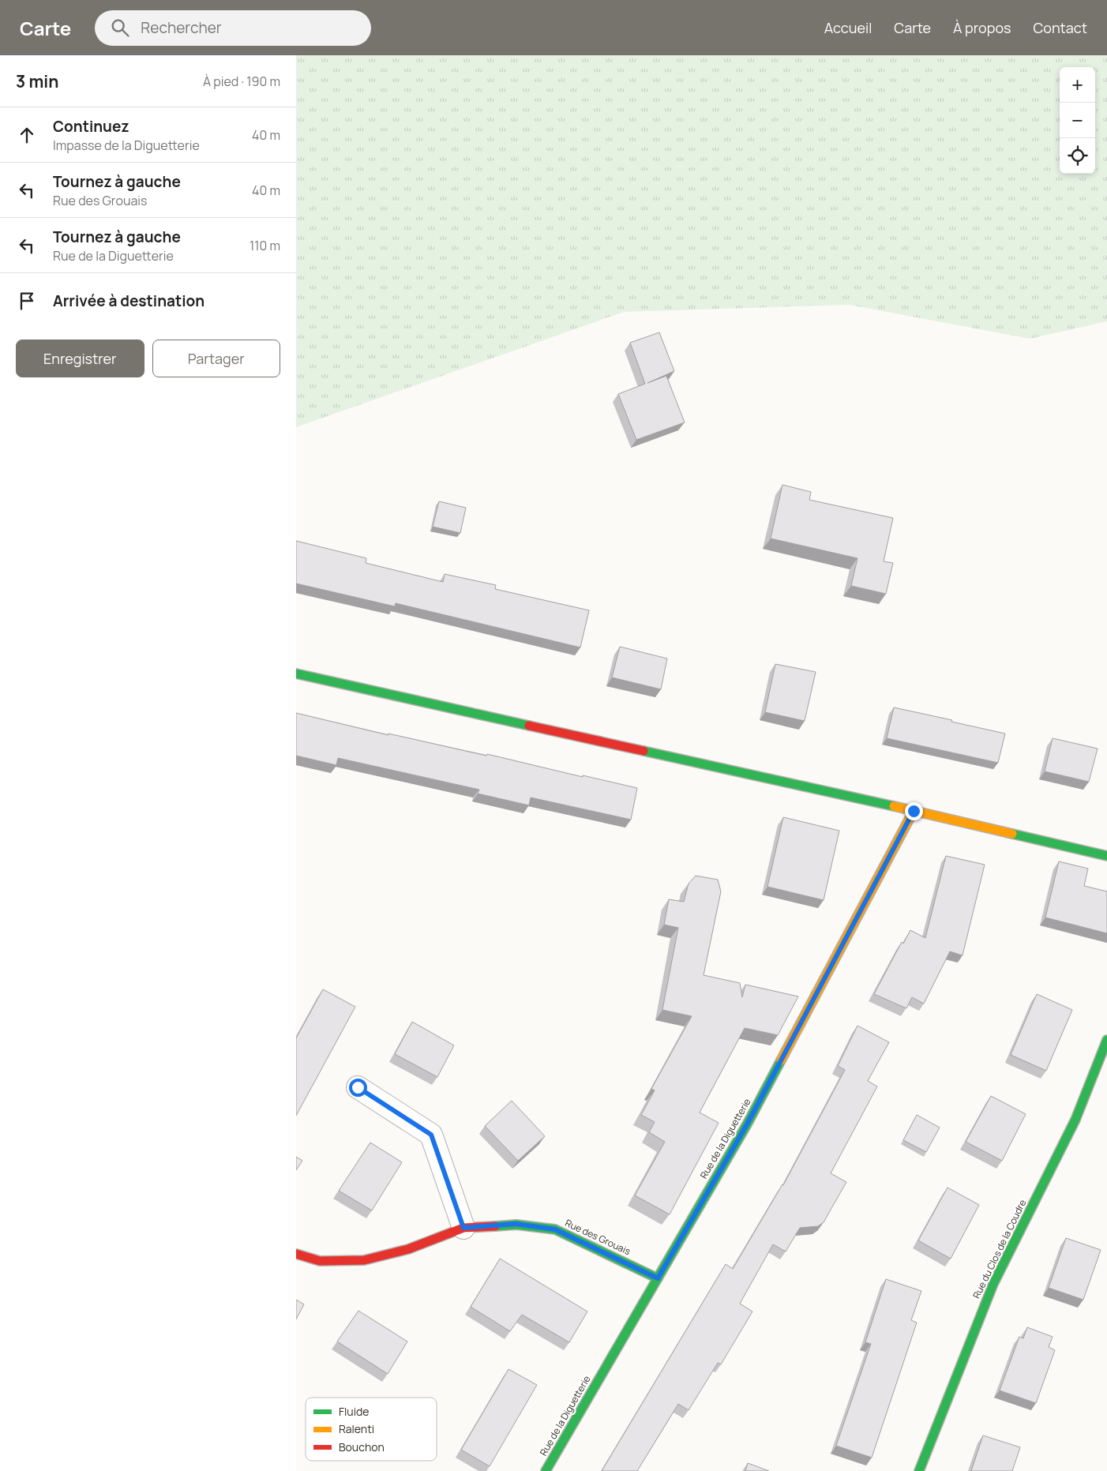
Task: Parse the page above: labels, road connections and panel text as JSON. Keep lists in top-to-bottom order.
{
  "streets": {
    "street": ["Rue de la Diguetterie", "Rue des Grouais", "Rue du Clos de la Coudre"]
  },
  "crossings": [
    ["Rue de la Diguetterie", "Rue des Grouais"]
  ],
  "legend": ["Fluide", "Ralenti", "Bouchon"],
  "page": {
    "header": "Carte",
    "search": "Rechercher",
    "nav": [
      "Accueil",
      "Carte",
      "À propos",
      "Contact"
    ],
    "heading": ["3 min", "À pied · 190 m"],
    "map_buttons": ["+", "−"],
    "list": [
      ["Continuez", "Impasse de la Diguetterie", "40 m"],
      ["Tournez à gauche", "Rue des Grouais", "40 m"],
      ["Tournez à gauche", "Rue de la Diguetterie", "110 m"],
      "Arrivée à destination"
    ],
    "buttons": ["Enregistrer", "Partager"]
  }
}
